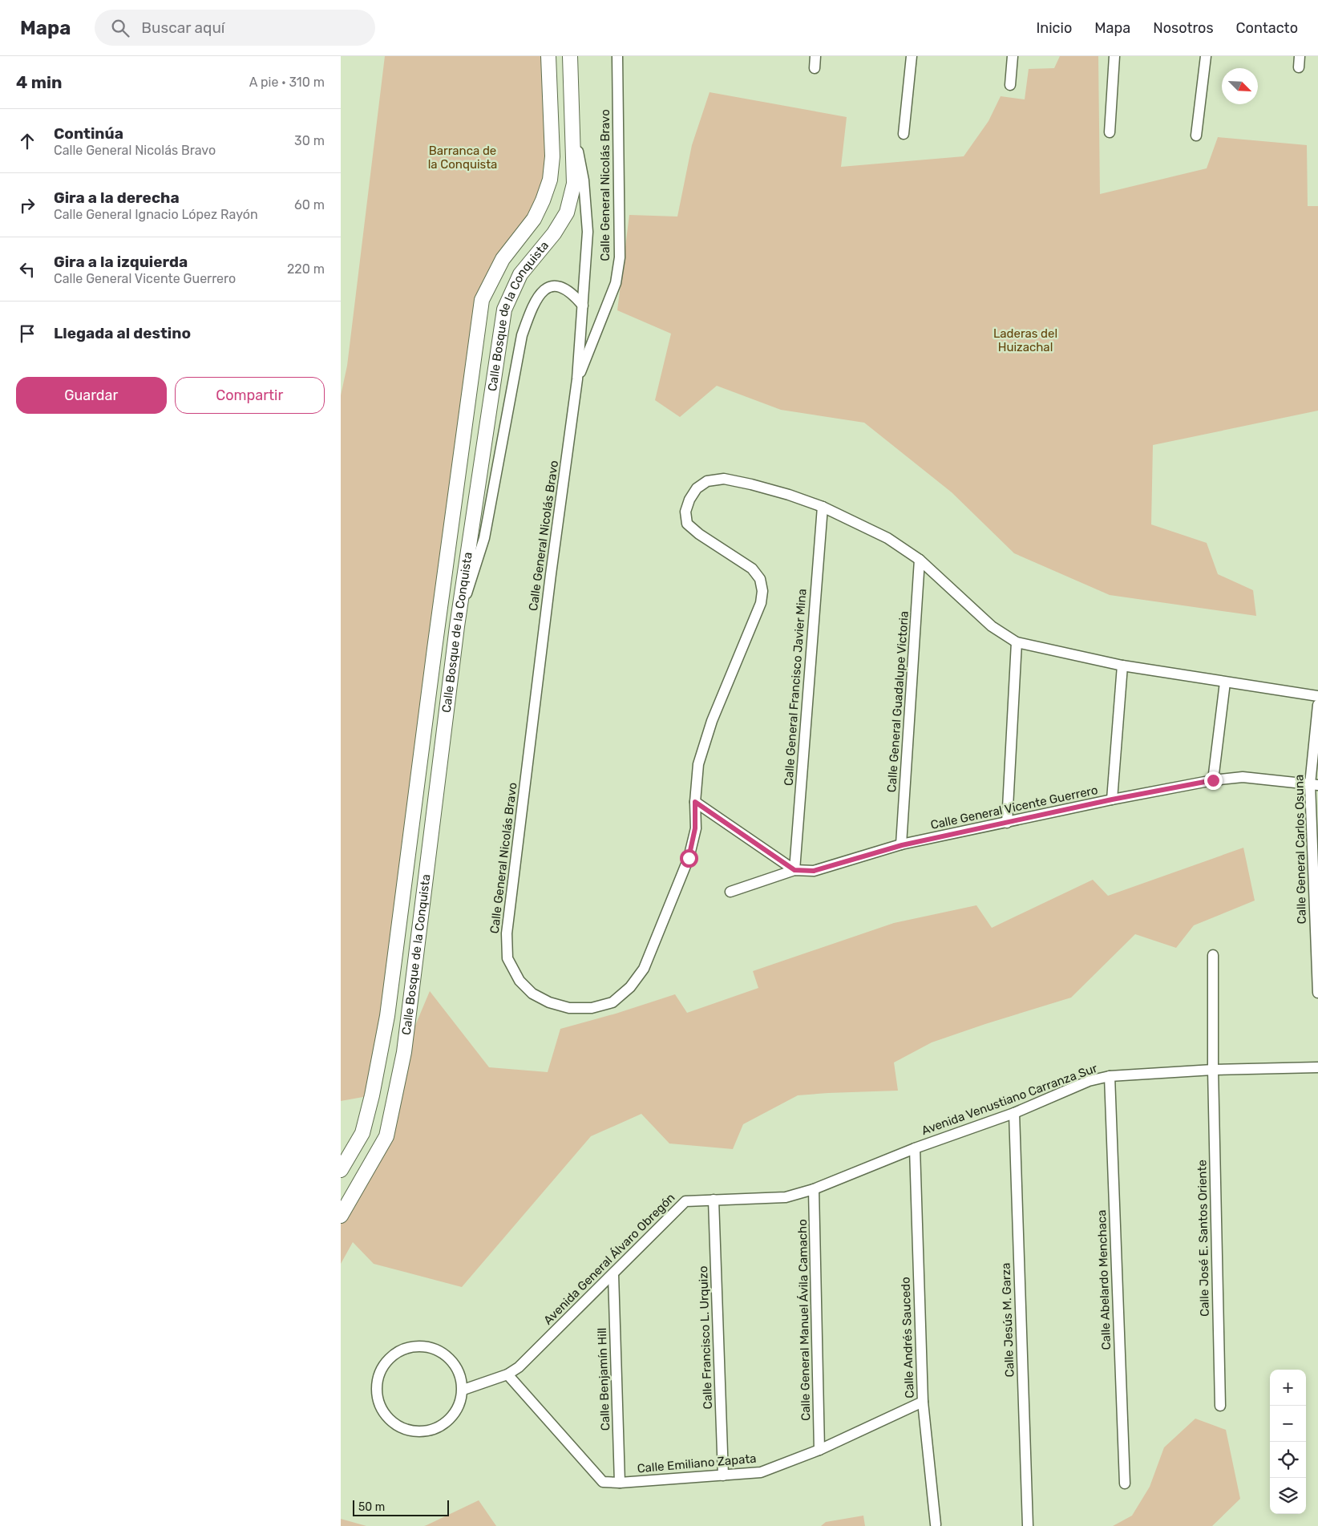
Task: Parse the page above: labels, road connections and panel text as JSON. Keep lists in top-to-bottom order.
{
  "streets": {
    "main road": ["Calle Bosque de la Conquista"],
    "street": [
      "Calle General Nicolás Bravo",
      "Calle General Francisco Javier Mina",
      "Calle General Guadalupe Victoria",
      "Calle General Vicente Guerrero",
      "Calle General Carlos Osuna",
      "Avenida Venustiano Carranza Sur",
      "Calle José E. Santos Oriente",
      "Avenida General Álvaro Obregón",
      "Calle Abelardo Menchaca",
      "Calle General Manuel Ávila Camacho",
      "Calle Jesús M. Garza",
      "Calle Francisco L. Urquizo",
      "Calle Andrés Saucedo",
      "Calle Benjamín Hill",
      "Calle Emiliano Zapata"
    ]
  },
  "crossings": [
    ["Calle General Nicolás Bravo", "Calle Bosque de la Conquista"],
    ["Calle General Nicolás Bravo", "Calle General Francisco Javier Mina"],
    ["Calle General Francisco Javier Mina", "Calle General Vicente Guerrero"],
    ["Calle General Guadalupe Victoria", "Calle General Vicente Guerrero"],
    ["Calle General Vicente Guerrero", "Calle General Carlos Osuna"],
    ["Avenida Venustiano Carranza Sur", "Calle José E. Santos Oriente"],
    ["Avenida Venustiano Carranza Sur", "Avenida General Álvaro Obregón"],
    ["Avenida Venustiano Carranza Sur", "Calle Abelardo Menchaca"],
    ["Avenida Venustiano Carranza Sur", "Calle General Manuel Ávila Camacho"],
    ["Avenida Venustiano Carranza Sur", "Calle Jesús M. Garza"],
    ["Avenida Venustiano Carranza Sur", "Calle Andrés Saucedo"],
    ["Avenida General Álvaro Obregón", "Calle General Manuel Ávila Camacho"],
    ["Avenida General Álvaro Obregón", "Calle Francisco L. Urquizo"],
    ["Avenida General Álvaro Obregón", "Calle Benjamín Hill"],
    ["Avenida General Álvaro Obregón", "Calle Emiliano Zapata"],
    ["Calle General Manuel Ávila Camacho", "Calle Emiliano Zapata"],
    ["Calle Francisco L. Urquizo", "Calle Emiliano Zapata"],
    ["Calle Andrés Saucedo", "Calle Emiliano Zapata"],
    ["Calle Benjamín Hill", "Calle Emiliano Zapata"]
  ],
  "parks": ["Barranca de la Conquista", "Laderas del Huizachal"],
  "scale_bar": "50 m",
  "north": "bottom right",
  "page": {
    "header": "Mapa",
    "search": "Buscar aquí",
    "nav": [
      "Inicio",
      "Mapa",
      "Nosotros",
      "Contacto"
    ],
    "heading": ["4 min", "A pie · 310 m"],
    "list": [
      ["Continúa", "Calle General Nicolás Bravo", "30 m"],
      ["Gira a la derecha", "Calle General Ignacio López Rayón", "60 m"],
      ["Gira a la izquierda", "Calle General Vicente Guerrero", "220 m"],
      "Llegada al destino"
    ],
    "buttons": ["Guardar", "Compartir"],
    "map_buttons": ["+", "−"],
    "scale": "50 m"
  }
}
